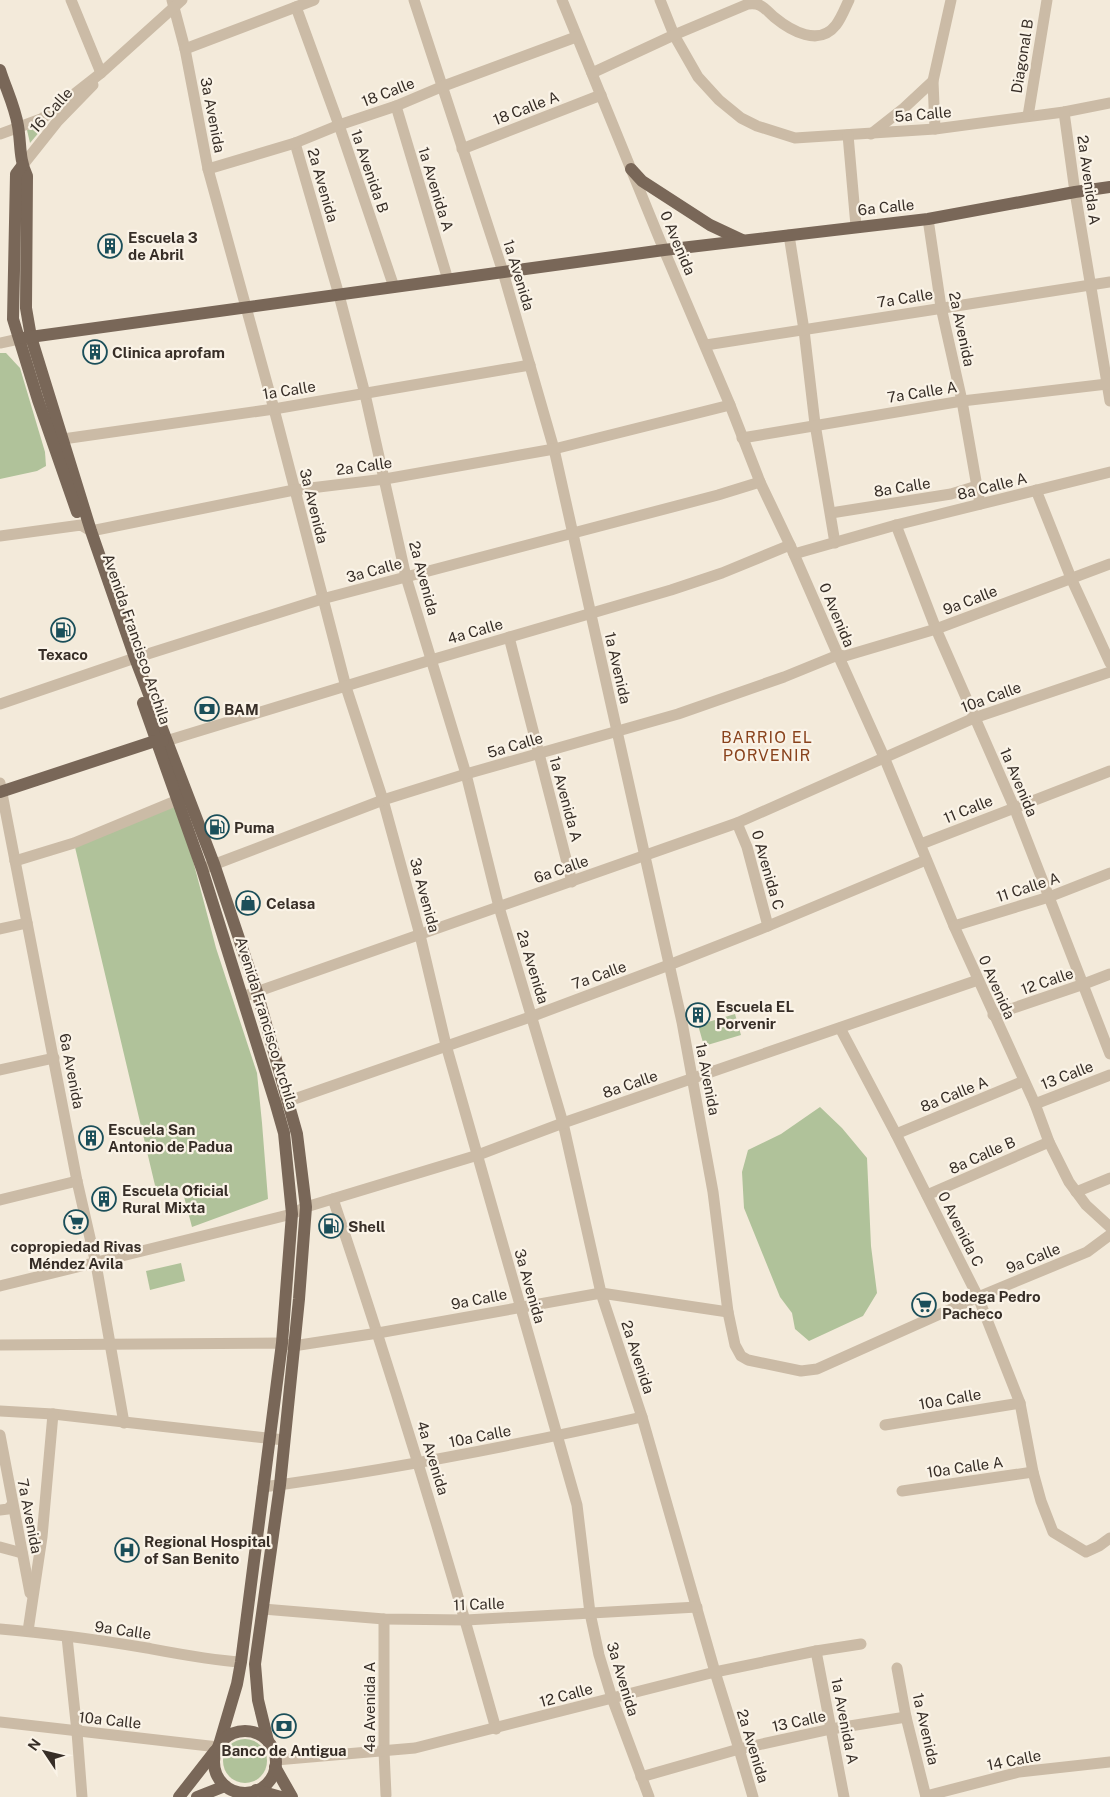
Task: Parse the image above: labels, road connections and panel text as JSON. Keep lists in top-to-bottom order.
{
  "streets": {
    "main road": ["6a Calle", "Avenida Francisco Archila"],
    "street": [
      "Diagonal B",
      "18 Calle",
      "18 Calle A",
      "16 Calle",
      "5a Calle",
      "3a Avenida",
      "1a Avenida B",
      "2a Avenida A",
      "2a Avenida",
      "1a Avenida A",
      "0 Avenida",
      "1a Avenida",
      "7a Calle",
      "1a Calle",
      "7a Calle A",
      "2a Calle",
      "8a Calle A",
      "8a Calle",
      "3a Calle",
      "9a Calle",
      "4a Calle",
      "10a Calle",
      "11 Calle",
      "0 Avenida C",
      "11 Calle A",
      "12 Calle",
      "6a Avenida",
      "13 Calle",
      "8a Calle B",
      "4a Avenida",
      "10a Calle A",
      "7a Avenida",
      "4a Avenida A",
      "14 Calle"
    ]
  },
  "crossings": [
    ["Diagonal B", "5a Calle"],
    ["18 Calle", "3a Avenida"],
    ["18 Calle", "1a Avenida B"],
    ["18 Calle", "2a Avenida"],
    ["18 Calle", "1a Avenida A"],
    ["18 Calle", "0 Avenida"],
    ["18 Calle", "1a Avenida"],
    ["18 Calle A", "0 Avenida"],
    ["18 Calle A", "1a Avenida"],
    ["16 Calle", "3a Avenida"],
    ["16 Calle", "Avenida Francisco Archila"],
    ["5a Calle", "3a Avenida"],
    ["5a Calle", "2a Avenida A"],
    ["5a Calle", "2a Avenida"],
    ["5a Calle", "1a Avenida A"],
    ["5a Calle", "0 Avenida"],
    ["5a Calle", "1a Avenida"],
    ["5a Calle", "9a Calle"],
    ["5a Calle", "Avenida Francisco Archila"],
    ["3a Avenida", "6a Calle"],
    ["3a Avenida", "7a Calle"],
    ["3a Avenida", "1a Calle"],
    ["3a Avenida", "2a Calle"],
    ["3a Avenida", "8a Calle"],
    ["3a Avenida", "3a Calle"],
    ["3a Avenida", "9a Calle"],
    ["3a Avenida", "4a Calle"],
    ["3a Avenida", "10a Calle"],
    ["3a Avenida", "11 Calle"],
    ["3a Avenida", "12 Calle"],
    ["3a Avenida", "13 Calle"],
    ["1a Avenida B", "6a Calle"],
    ["2a Avenida A", "6a Calle"],
    ["2a Avenida A", "7a Calle"],
    ["2a Avenida A", "7a Calle A"],
    ["2a Avenida", "6a Calle"],
    ["2a Avenida", "7a Calle"],
    ["2a Avenida", "1a Calle"],
    ["2a Avenida", "7a Calle A"],
    ["2a Avenida", "2a Calle"],
    ["2a Avenida", "8a Calle A"],
    ["2a Avenida", "8a Calle"],
    ["2a Avenida", "3a Calle"],
    ["2a Avenida", "9a Calle"],
    ["2a Avenida", "4a Calle"],
    ["2a Avenida", "10a Calle"],
    ["2a Avenida", "11 Calle"],
    ["2a Avenida", "12 Calle"],
    ["2a Avenida", "13 Calle"],
    ["1a Avenida A", "6a Calle"],
    ["1a Avenida A", "4a Calle"],
    ["1a Avenida A", "12 Calle"],
    ["1a Avenida A", "13 Calle"],
    ["6a Calle", "0 Avenida"],
    ["6a Calle", "1a Avenida"],
    ["6a Calle", "Avenida Francisco Archila"],
    ["6a Calle", "10a Calle"],
    ["6a Calle", "0 Avenida C"],
    ["0 Avenida", "7a Calle"],
    ["0 Avenida", "7a Calle A"],
    ["0 Avenida", "2a Calle"],
    ["0 Avenida", "8a Calle A"],
    ["0 Avenida", "8a Calle"],
    ["0 Avenida", "3a Calle"],
    ["0 Avenida", "9a Calle"],
    ["0 Avenida", "4a Calle"],
    ["0 Avenida", "10a Calle"],
    ["0 Avenida", "11 Calle"],
    ["0 Avenida", "11 Calle A"],
    ["0 Avenida", "12 Calle"],
    ["0 Avenida", "13 Calle"],
    ["0 Avenida", "8a Calle B"],
    ["1a Avenida", "7a Calle"],
    ["1a Avenida", "1a Calle"],
    ["1a Avenida", "2a Calle"],
    ["1a Avenida", "8a Calle A"],
    ["1a Avenida", "8a Calle"],
    ["1a Avenida", "3a Calle"],
    ["1a Avenida", "9a Calle"],
    ["1a Avenida", "4a Calle"],
    ["1a Avenida", "10a Calle"],
    ["1a Avenida", "11 Calle"],
    ["1a Avenida", "11 Calle A"],
    ["1a Avenida", "12 Calle"],
    ["1a Avenida", "13 Calle"],
    ["1a Avenida", "14 Calle"],
    ["7a Calle", "Avenida Francisco Archila"],
    ["7a Calle", "0 Avenida C"],
    ["1a Calle", "Avenida Francisco Archila"],
    ["2a Calle", "Avenida Francisco Archila"],
    ["8a Calle A", "4a Calle"],
    ["8a Calle A", "0 Avenida C"],
    ["8a Calle", "Avenida Francisco Archila"],
    ["8a Calle", "0 Avenida C"],
    ["8a Calle", "6a Avenida"],
    ["8a Calle", "4a Avenida"],
    ["3a Calle", "Avenida Francisco Archila"],
    ["9a Calle", "Avenida Francisco Archila"],
    ["9a Calle", "0 Avenida C"],
    ["9a Calle", "6a Avenida"],
    ["9a Calle", "4a Avenida"],
    ["4a Calle", "Avenida Francisco Archila"],
    ["Avenida Francisco Archila", "10a Calle"],
    ["Avenida Francisco Archila", "11 Calle"],
    ["Avenida Francisco Archila", "12 Calle"],
    ["10a Calle", "0 Avenida C"],
    ["10a Calle", "12 Calle"],
    ["10a Calle", "4a Avenida"],
    ["11 Calle", "4a Avenida"],
    ["11 Calle", "4a Avenida A"],
    ["0 Avenida C", "8a Calle B"],
    ["0 Avenida C", "10a Calle A"],
    ["12 Calle", "4a Avenida"],
    ["12 Calle", "4a Avenida A"]
  ],
  "districts": ["BARRIO EL PORVENIR"],
  "places": {
    "building": [
      "Escuela 3 de Abril",
      "Clinica aprofam",
      "Escuela EL Porvenir",
      "Escuela San Antonio de Padua",
      "Escuela Oficial Rural Mixta"
    ],
    "fuel station": ["Texaco", "Puma", "Shell"],
    "bank": ["BAM", "Banco de Antigua"],
    "shop": ["Celasa"],
    "supermarket": ["copropiedad Rivas Méndez Avila", "bodega Pedro Pacheco"],
    "hospital": ["Regional Hospital of San Benito"]
  },
  "north": "top left"
}
